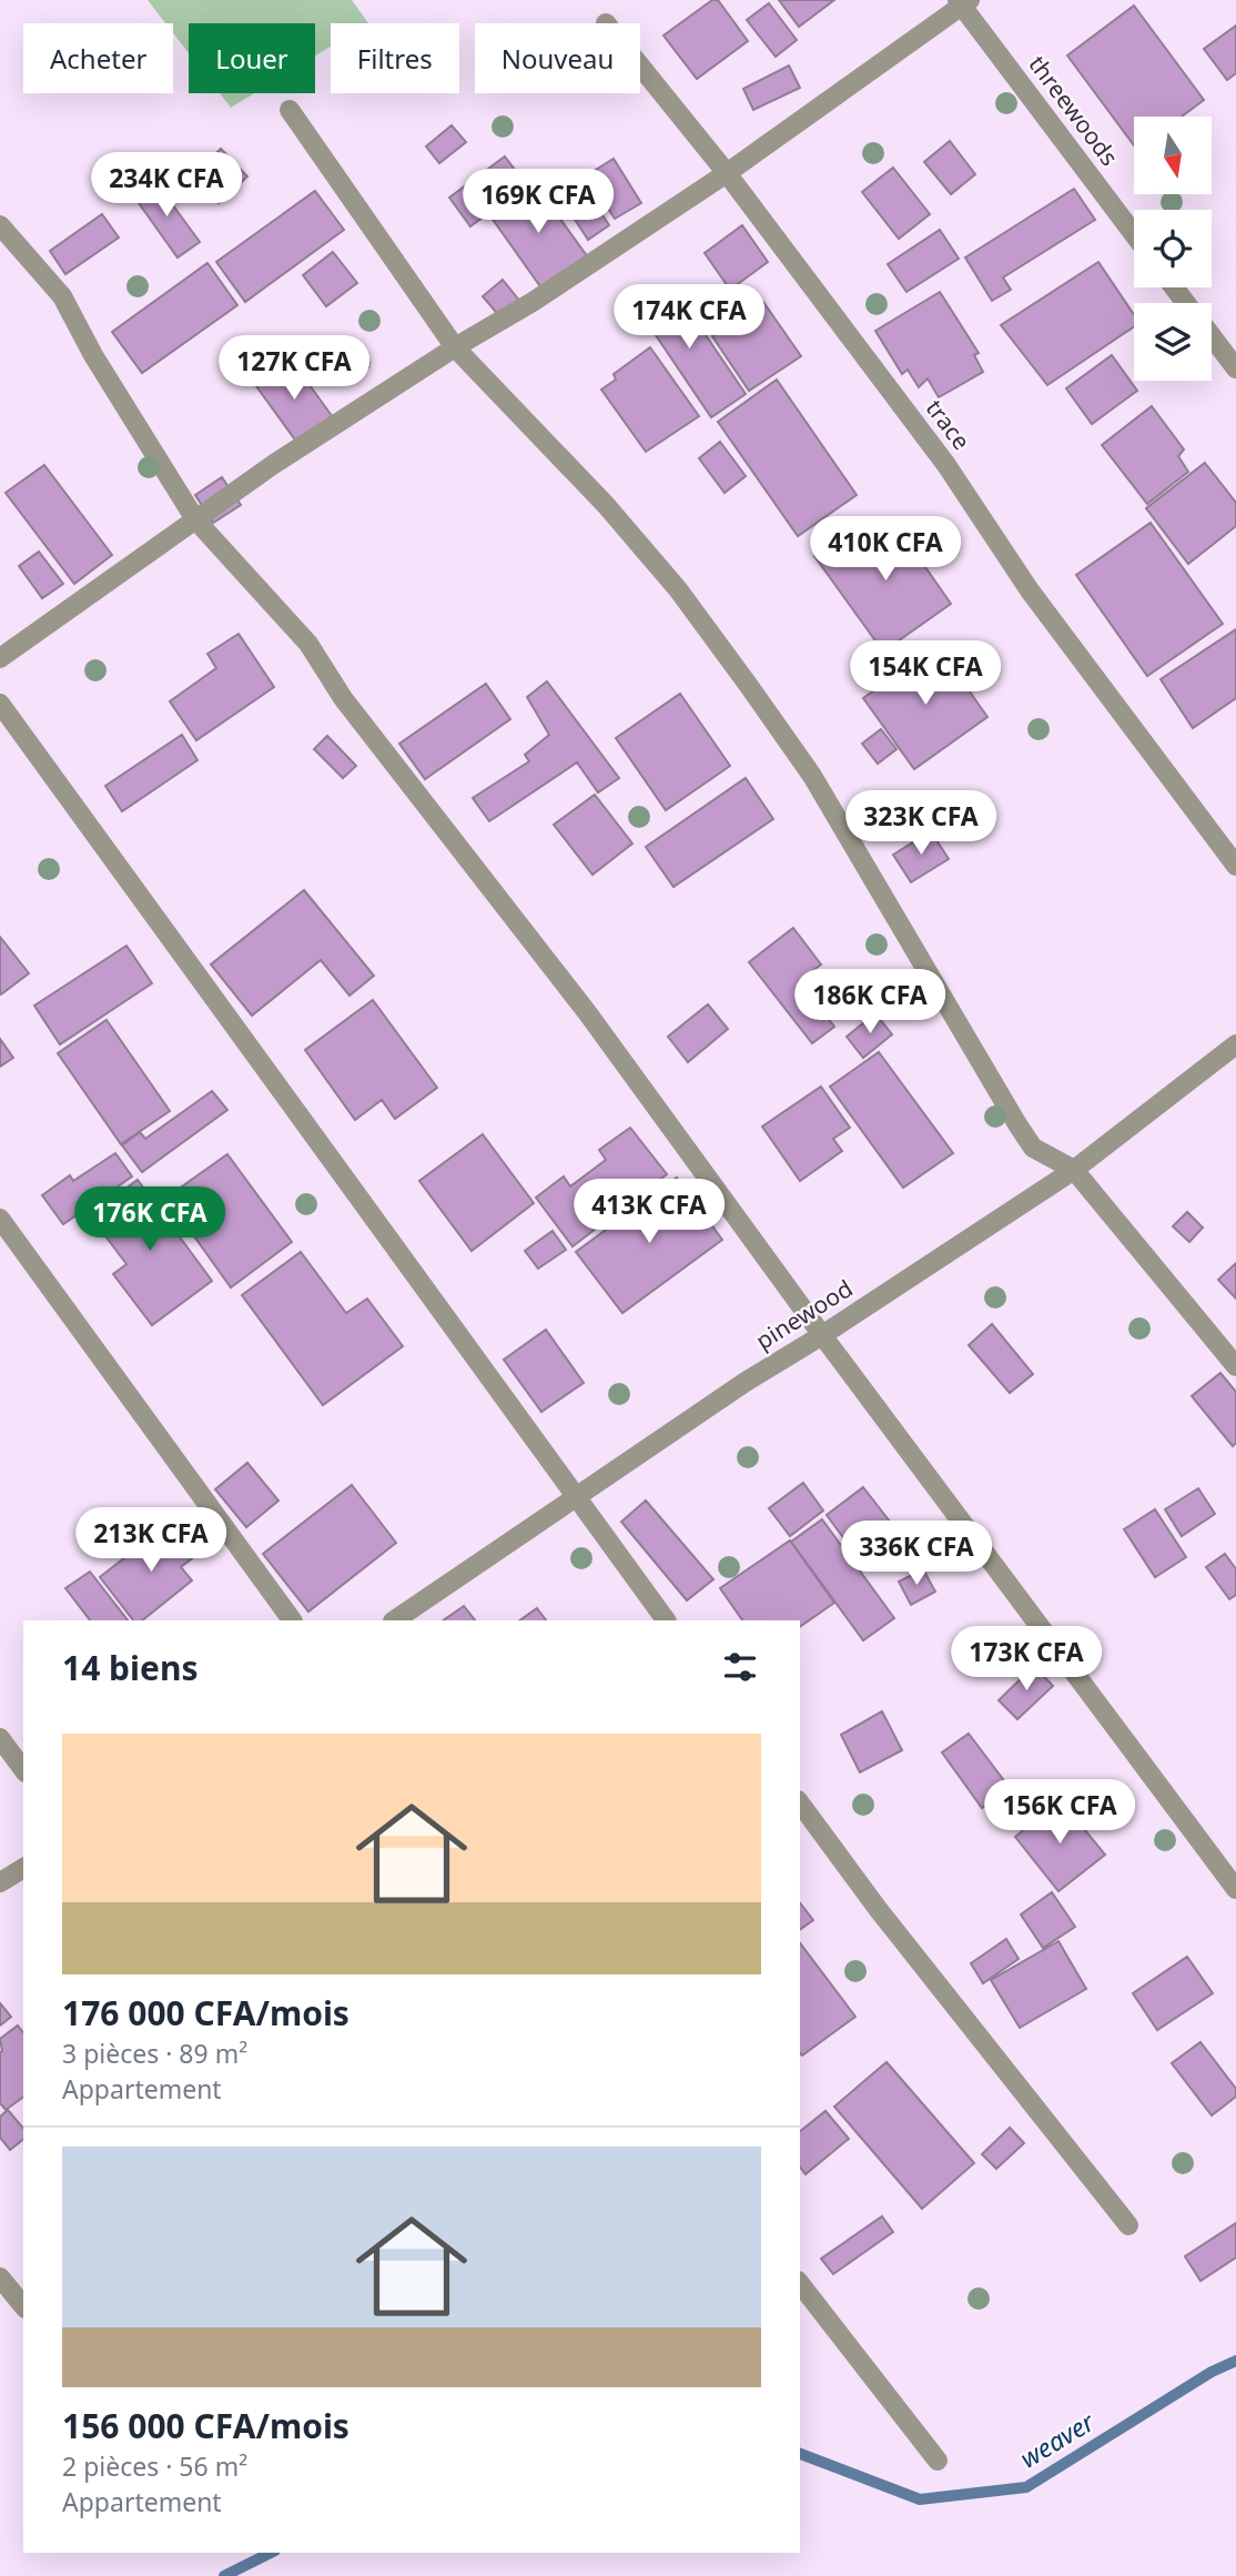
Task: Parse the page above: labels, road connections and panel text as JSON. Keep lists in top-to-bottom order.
{
  "streets": {
    "street": ["threewoods", "trace", "pinewood"]
  },
  "water": ["weaver"],
  "north": "bottom",
  "page": {
    "chip": [
      "Acheter",
      "Louer",
      "Filtres",
      "Nouveau"
    ],
    "price": [
      "234K CFA",
      "169K CFA",
      "174K CFA",
      "127K CFA",
      "410K CFA",
      "154K CFA",
      "323K CFA",
      "186K CFA",
      "413K CFA",
      "176K CFA",
      "213K CFA",
      "336K CFA",
      "173K CFA",
      "156K CFA"
    ],
    "heading": "14 biens",
    "list": [
      {
        "name": "176 000 CFA/mois",
        "note": "3 pièces · 89 m² · Appartement"
      },
      {
        "name": "156 000 CFA/mois",
        "note": "2 pièces · 56 m² · Appartement"
      }
    ]
  }
}
